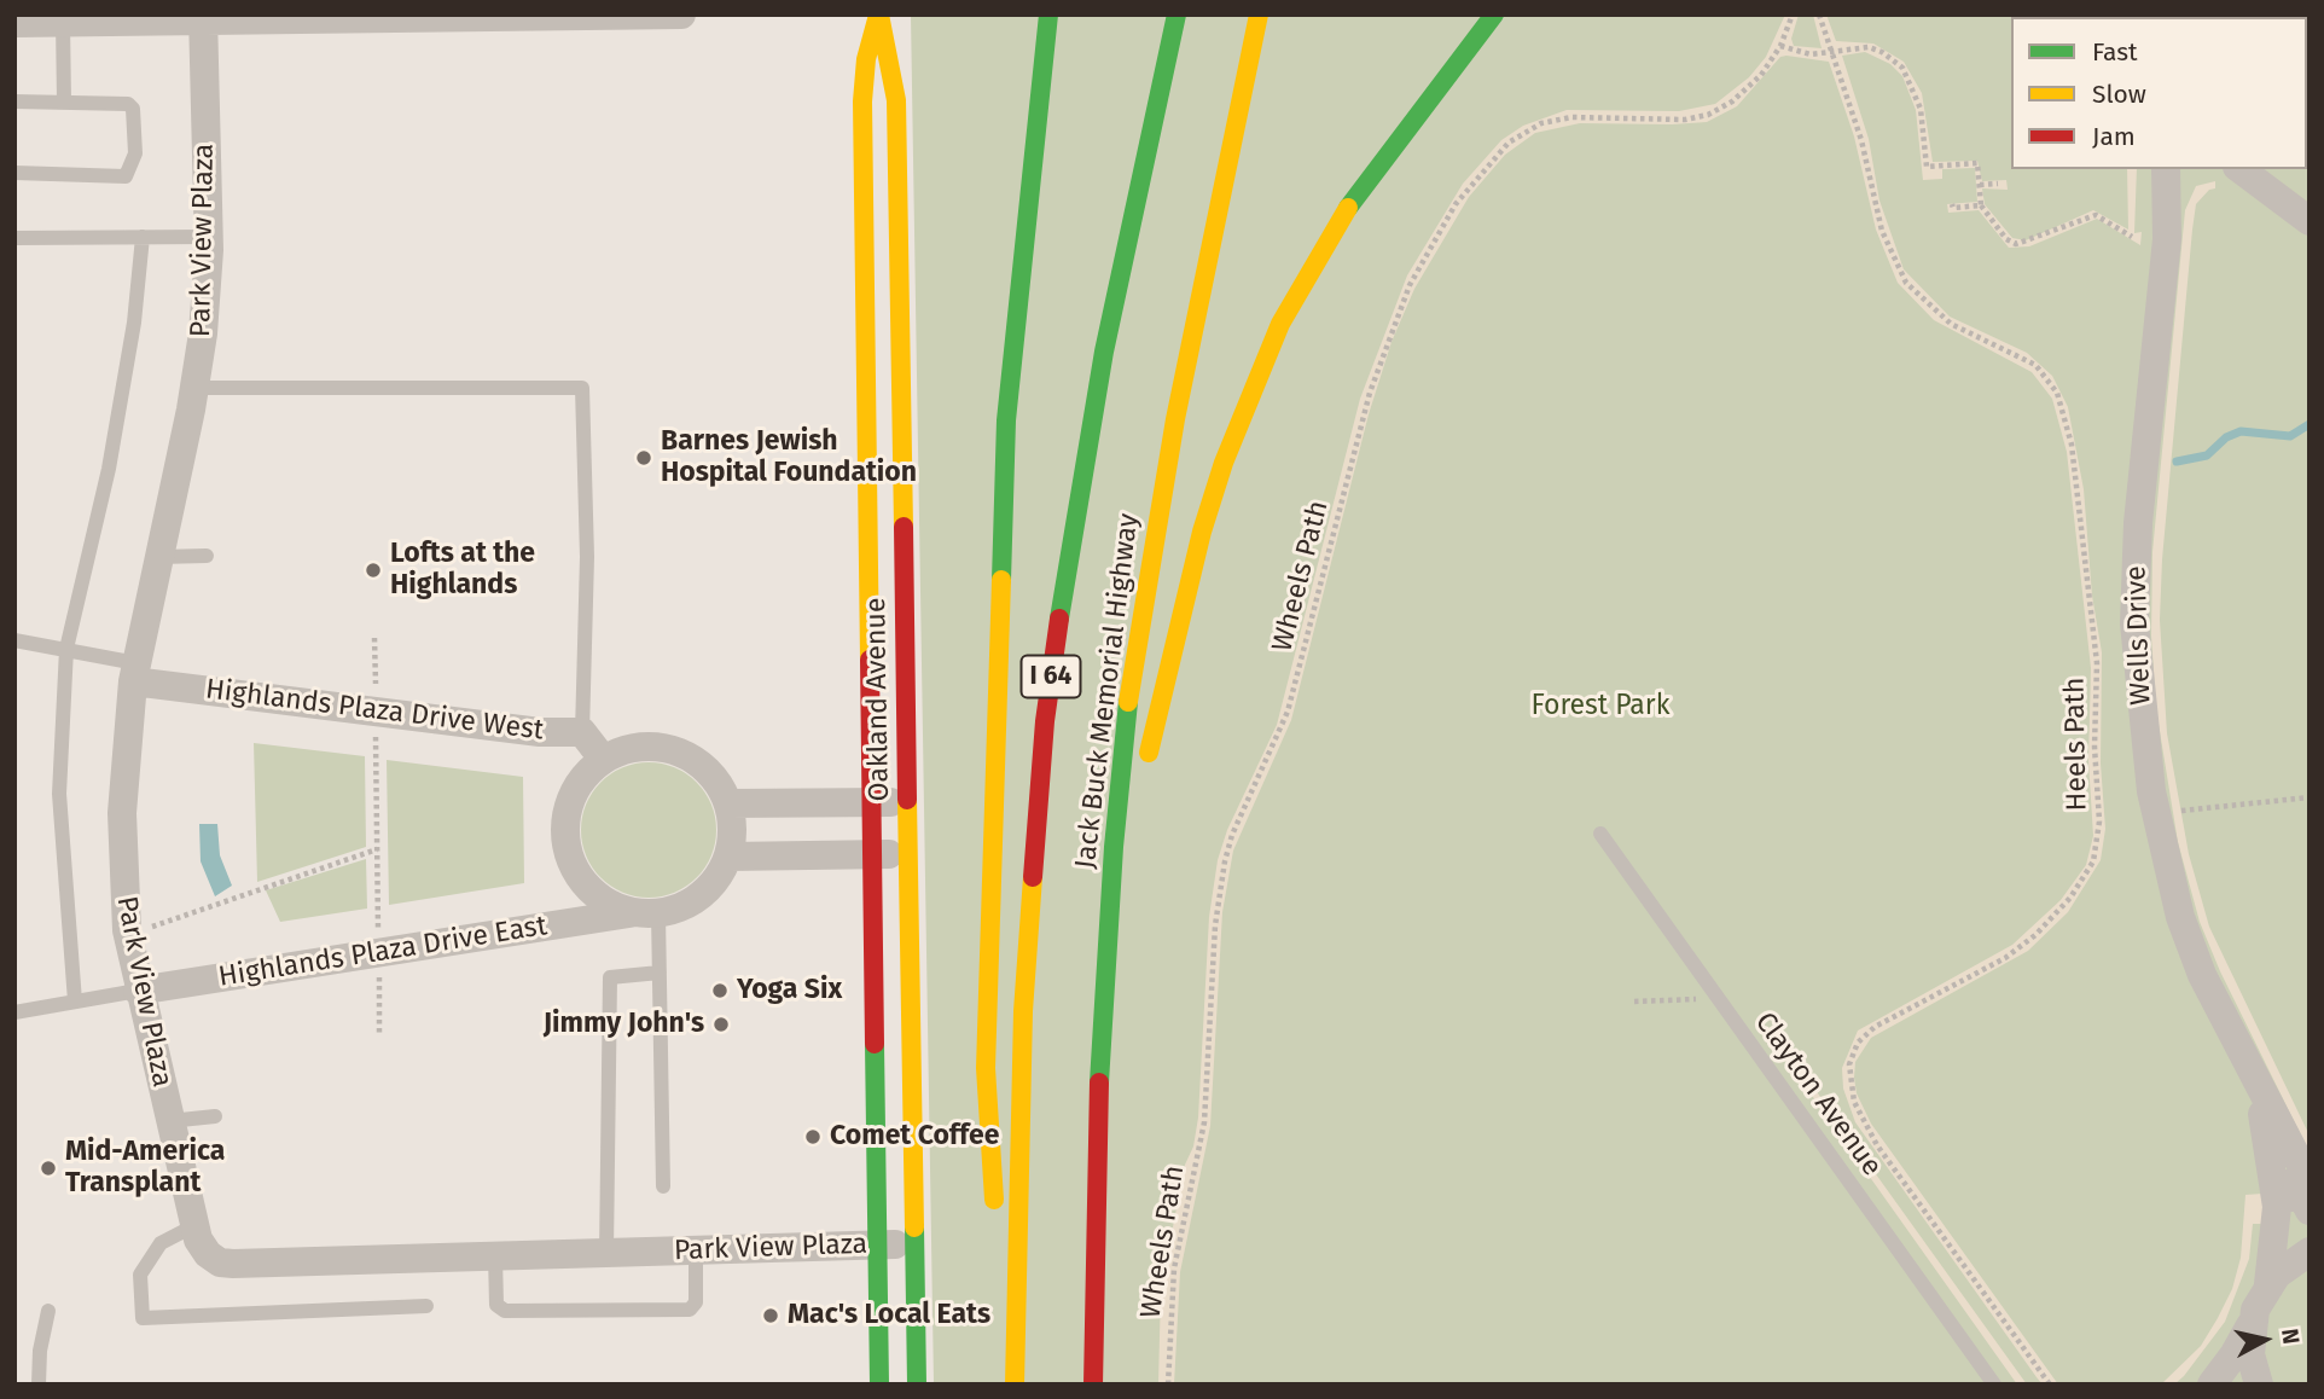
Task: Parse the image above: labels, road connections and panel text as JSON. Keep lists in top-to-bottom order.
{
  "streets": {
    "main road": ["I 64", "Jack Buck Memorial Highway", "Oakland Avenue"],
    "street": [
      "Park View Plaza",
      "Wells Drive",
      "Highlands Plaza Drive West",
      "Highlands Plaza Drive East"
    ],
    "lane": ["Clayton Avenue"],
    "path": ["Wheels Path", "Heels Path"]
  },
  "crossings": [
    ["Park View Plaza", "Oakland Avenue"],
    ["Park View Plaza", "Highlands Plaza Drive West"],
    ["Park View Plaza", "Highlands Plaza Drive East"],
    ["Highlands Plaza Drive West", "Highlands Plaza Drive East"]
  ],
  "parks": ["Forest Park"],
  "places": [
    "Barnes Jewish Hospital Foundation",
    "Lofts at the Highlands",
    "Yoga Six",
    "Jimmy John's",
    "Comet Coffee",
    "Mid-America Transplant",
    "Mac's Local Eats"
  ],
  "legend": ["Fast", "Slow", "Jam"],
  "north": "right"
}
